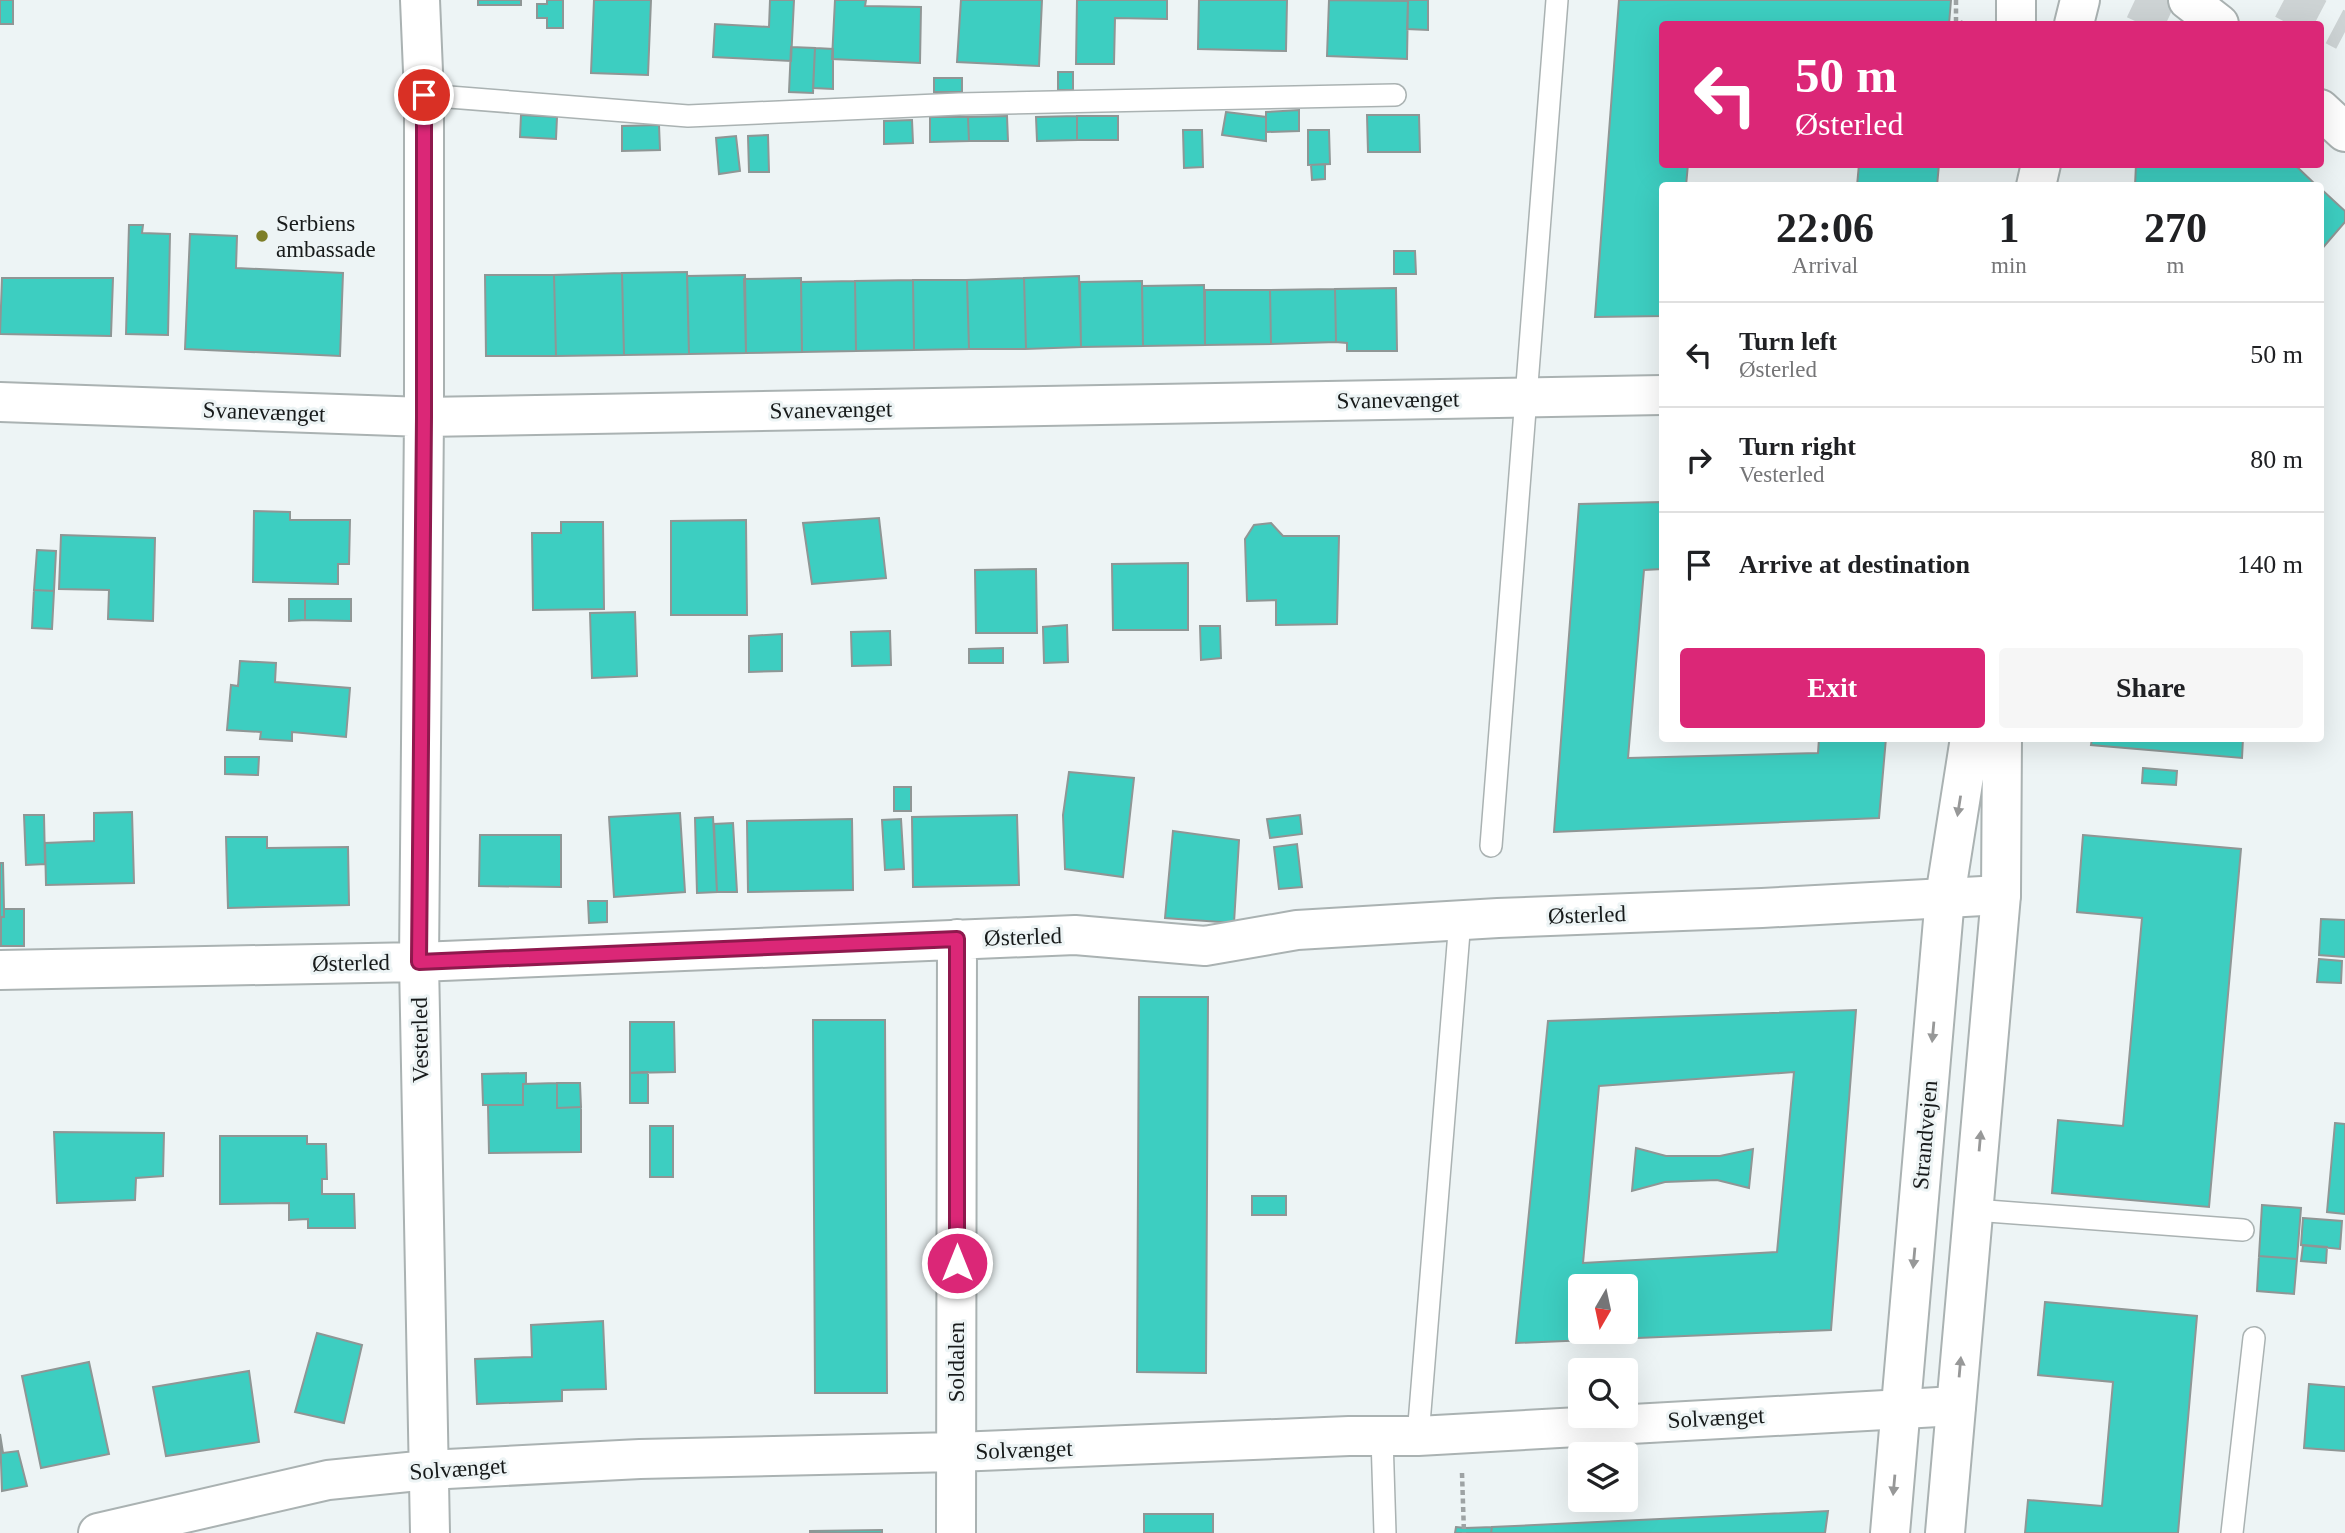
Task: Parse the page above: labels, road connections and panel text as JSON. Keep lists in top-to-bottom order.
{
  "streets": {
    "street": [
      "Svanevænget",
      "Østerled",
      "Vesterled",
      "Strandvejen",
      "Soldalen",
      "Solvænget"
    ]
  },
  "crossings": [
    ["Svanevænget", "Vesterled"],
    ["Østerled", "Vesterled"],
    ["Østerled", "Strandvejen"],
    ["Østerled", "Soldalen"],
    ["Vesterled", "Solvænget"],
    ["Strandvejen", "Solvænget"],
    ["Soldalen", "Solvænget"]
  ],
  "places": ["Serbiens ambassade"],
  "north": "bottom",
  "page": {
    "turn": ["50 m", "Østerled"],
    "eta": [
      "22:06",
      "Arrival",
      "1",
      "min",
      "270",
      "m"
    ],
    "list": [
      {
        "name": "Turn left",
        "note": "Østerled",
        "value": "50 m"
      },
      {
        "name": "Turn right",
        "note": "Vesterled",
        "value": "80 m"
      },
      {
        "name": "Arrive at destination",
        "value": "140 m"
      }
    ],
    "buttons": ["Exit", "Share"]
  }
}
